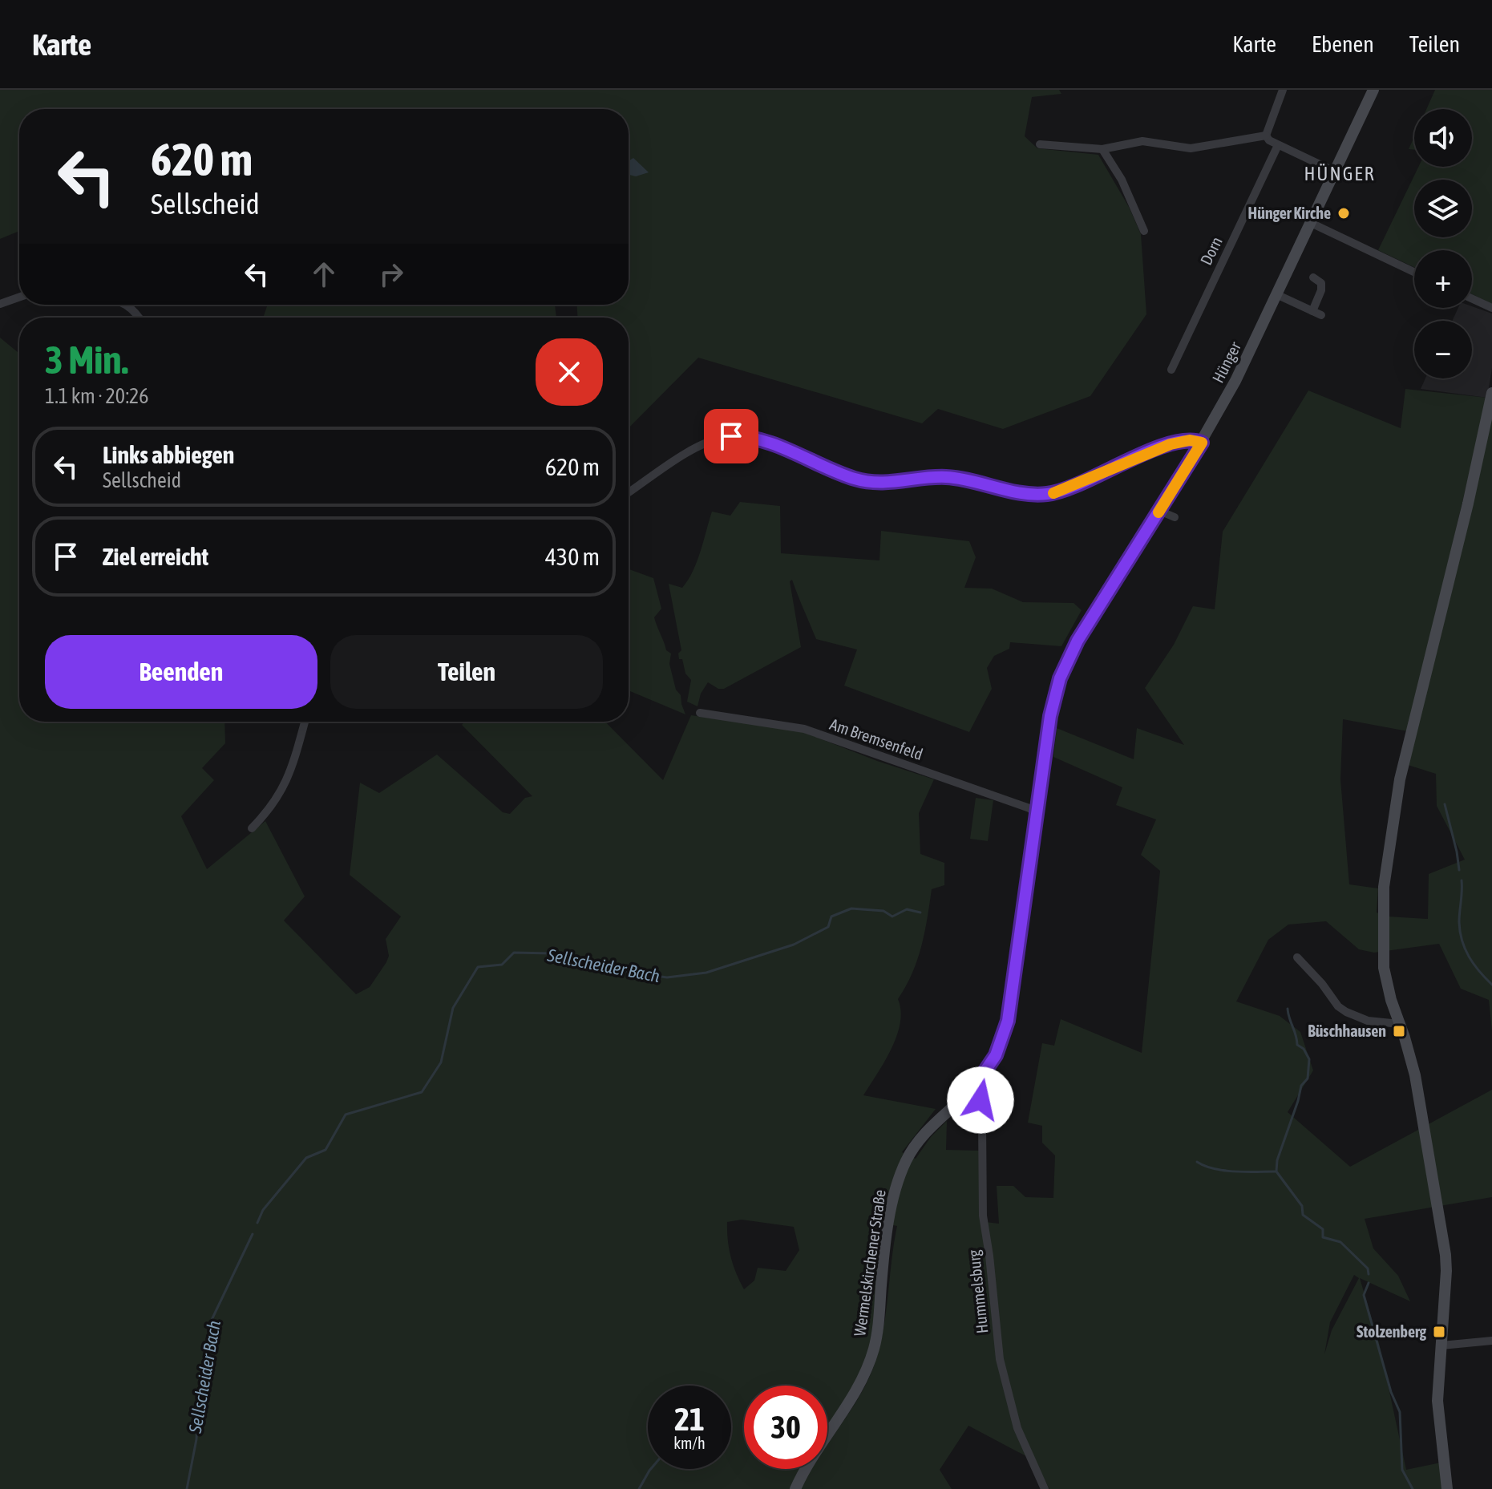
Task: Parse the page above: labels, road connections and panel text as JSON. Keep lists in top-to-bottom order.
{
  "streets": {
    "main road": ["Hünger", "Wermelskirchener Straße"],
    "street": ["Dorn", "Am Bremsenfeld", "Hummelsburg"]
  },
  "crossings": [
    ["Hünger", "Am Bremsenfeld"],
    ["Hünger", "Wermelskirchener Straße"],
    ["Am Bremsenfeld", "Wermelskirchener Straße"],
    ["Wermelskirchener Straße", "Hummelsburg"]
  ],
  "districts": ["HÜNGER"],
  "water": ["Sellscheider Bach"],
  "places": {
    "other": ["Hünger Kirche"],
    "transit": ["Büschhausen", "Stolzenberg"]
  },
  "page": {
    "header": "Karte",
    "nav": ["Karte", "Ebenen", "Teilen"],
    "map_buttons": ["+", "−"],
    "turn": ["620 m", "Sellscheid"],
    "heading": ["3 Min.", "1.1 km · 20:26"],
    "list": [
      {
        "name": "Links abbiegen",
        "note": "Sellscheid",
        "value": "620 m"
      },
      {
        "name": "Ziel erreicht",
        "value": "430 m"
      }
    ],
    "buttons": ["Beenden", "Teilen"],
    "speed": "21 km/h",
    "limit": "30"
  }
}
